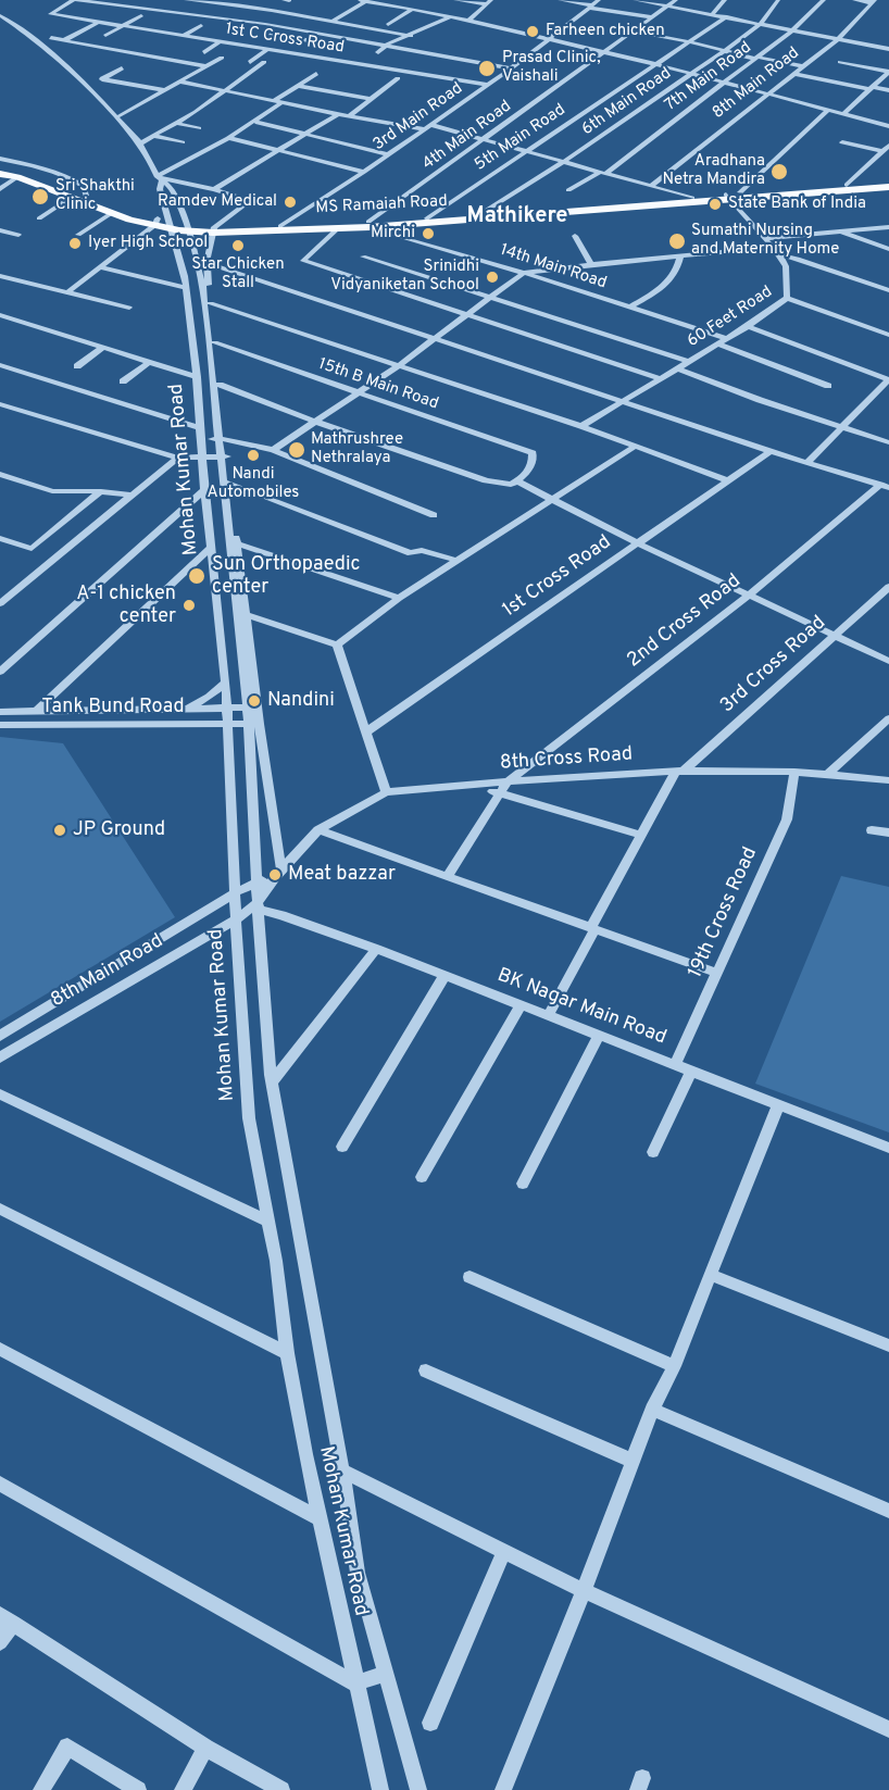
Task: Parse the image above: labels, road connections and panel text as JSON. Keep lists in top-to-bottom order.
{
  "streets": {
    "main road": ["MS Ramaiah Road"],
    "street": [
      "1st C Cross Road",
      "7th Main Road",
      "8th Main Road",
      "6th Main Road",
      "3rd Main Road",
      "4th Main Road",
      "5th Main Road",
      "14th Main Road",
      "60 Feet Road",
      "15th B Main Road",
      "Mohan Kumar Road",
      "1st Cross Road",
      "2nd Cross Road",
      "3rd Cross Road",
      "Tank Bund Road",
      "8th Cross Road",
      "19th Cross Road",
      "BK Nagar Main Road"
    ]
  },
  "crossings": [
    ["1st C Cross Road", "3rd Main Road"],
    ["8th Main Road", "Mohan Kumar Road"],
    ["8th Main Road", "8th Cross Road"],
    ["8th Main Road", "BK Nagar Main Road"],
    ["6th Main Road", "MS Ramaiah Road"],
    ["3rd Main Road", "MS Ramaiah Road"],
    ["4th Main Road", "MS Ramaiah Road"],
    ["4th Main Road", "14th Main Road"],
    ["5th Main Road", "MS Ramaiah Road"],
    ["MS Ramaiah Road", "14th Main Road"],
    ["MS Ramaiah Road", "Mohan Kumar Road"],
    ["14th Main Road", "60 Feet Road"],
    ["Mohan Kumar Road", "Tank Bund Road"],
    ["2nd Cross Road", "8th Cross Road"],
    ["3rd Cross Road", "8th Cross Road"],
    ["3rd Cross Road", "BK Nagar Main Road"],
    ["8th Cross Road", "19th Cross Road"],
    ["8th Cross Road", "BK Nagar Main Road"],
    ["19th Cross Road", "BK Nagar Main Road"]
  ],
  "districts": ["Mathikere"],
  "places": [
    "Farheen chicken",
    "Prasad Clinic, Vaishali",
    "Aradhana Netra Mandira",
    "Sri Shakthi Clinic",
    "Ramdev Medical",
    "State Bank of India",
    "Mirchi",
    "Sumathi Nursing and Maternity Home",
    "Iyer High School",
    "Star Chicken Stall",
    "Srinidhi Vidyaniketan School",
    "Mathrushree Nethralaya",
    "Nandi Automobiles",
    "Sun Orthopaedic center",
    "A-1 chicken center",
    "Nandini",
    "JP Ground",
    "Meat bazzar"
  ]
}
